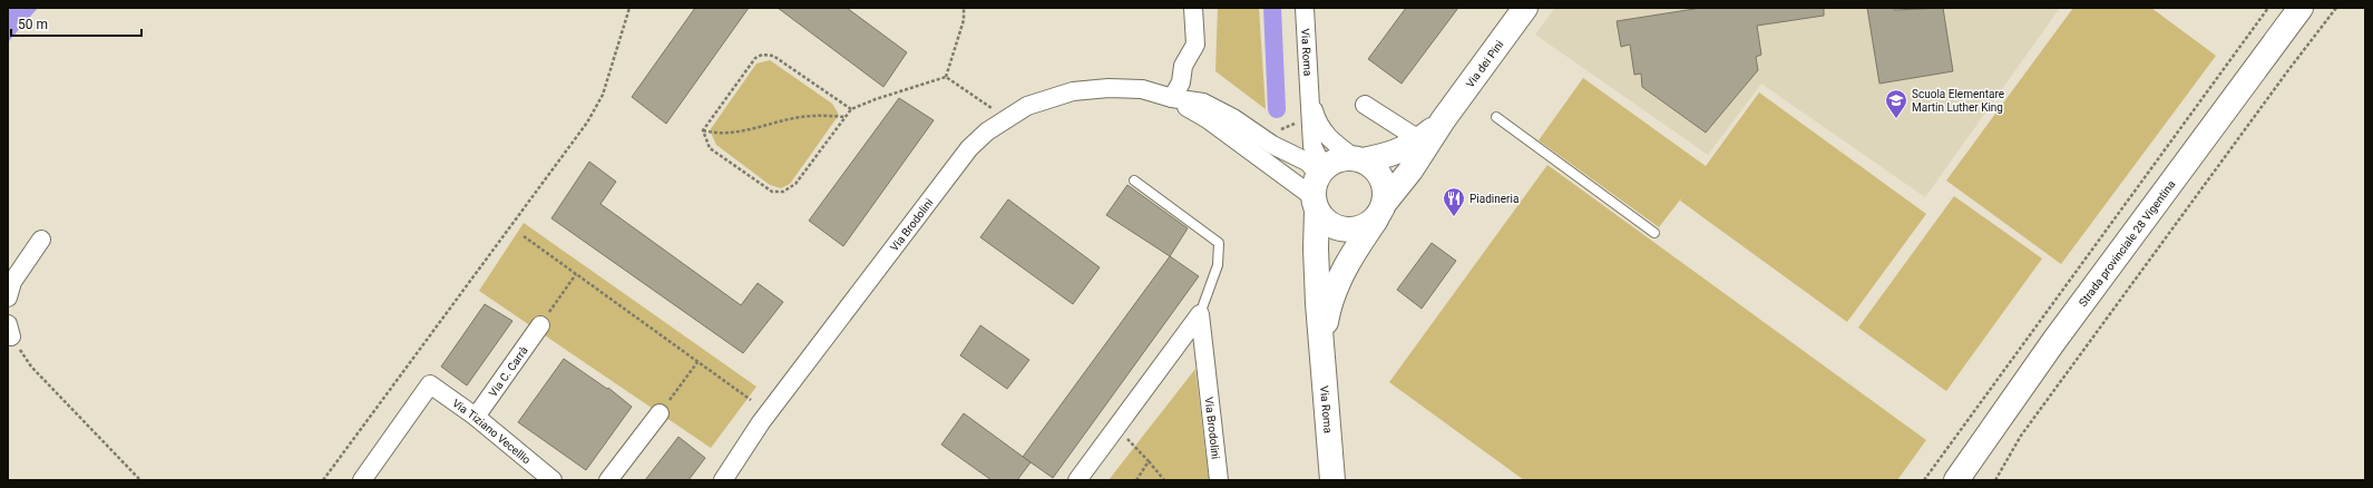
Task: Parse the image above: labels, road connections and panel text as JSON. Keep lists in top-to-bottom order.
{
  "streets": {
    "street": [
      "Via Roma",
      "Via dei Pini",
      "Via Brodolini",
      "Strada provinciale 28 Vigentina",
      "Via C. Carrà",
      "Via Tiziano Vecellio"
    ]
  },
  "crossings": [
    ["Via Roma", "Via dei Pini"],
    ["Via Roma", "Via Brodolini"],
    ["Via dei Pini", "Via Brodolini"],
    ["Via C. Carrà", "Via Tiziano Vecellio"]
  ],
  "places": {
    "school or university": ["Scuola Elementare Martin Luther King"],
    "restaurant": ["Piadineria"]
  },
  "scale_bar": "50 m"
}
